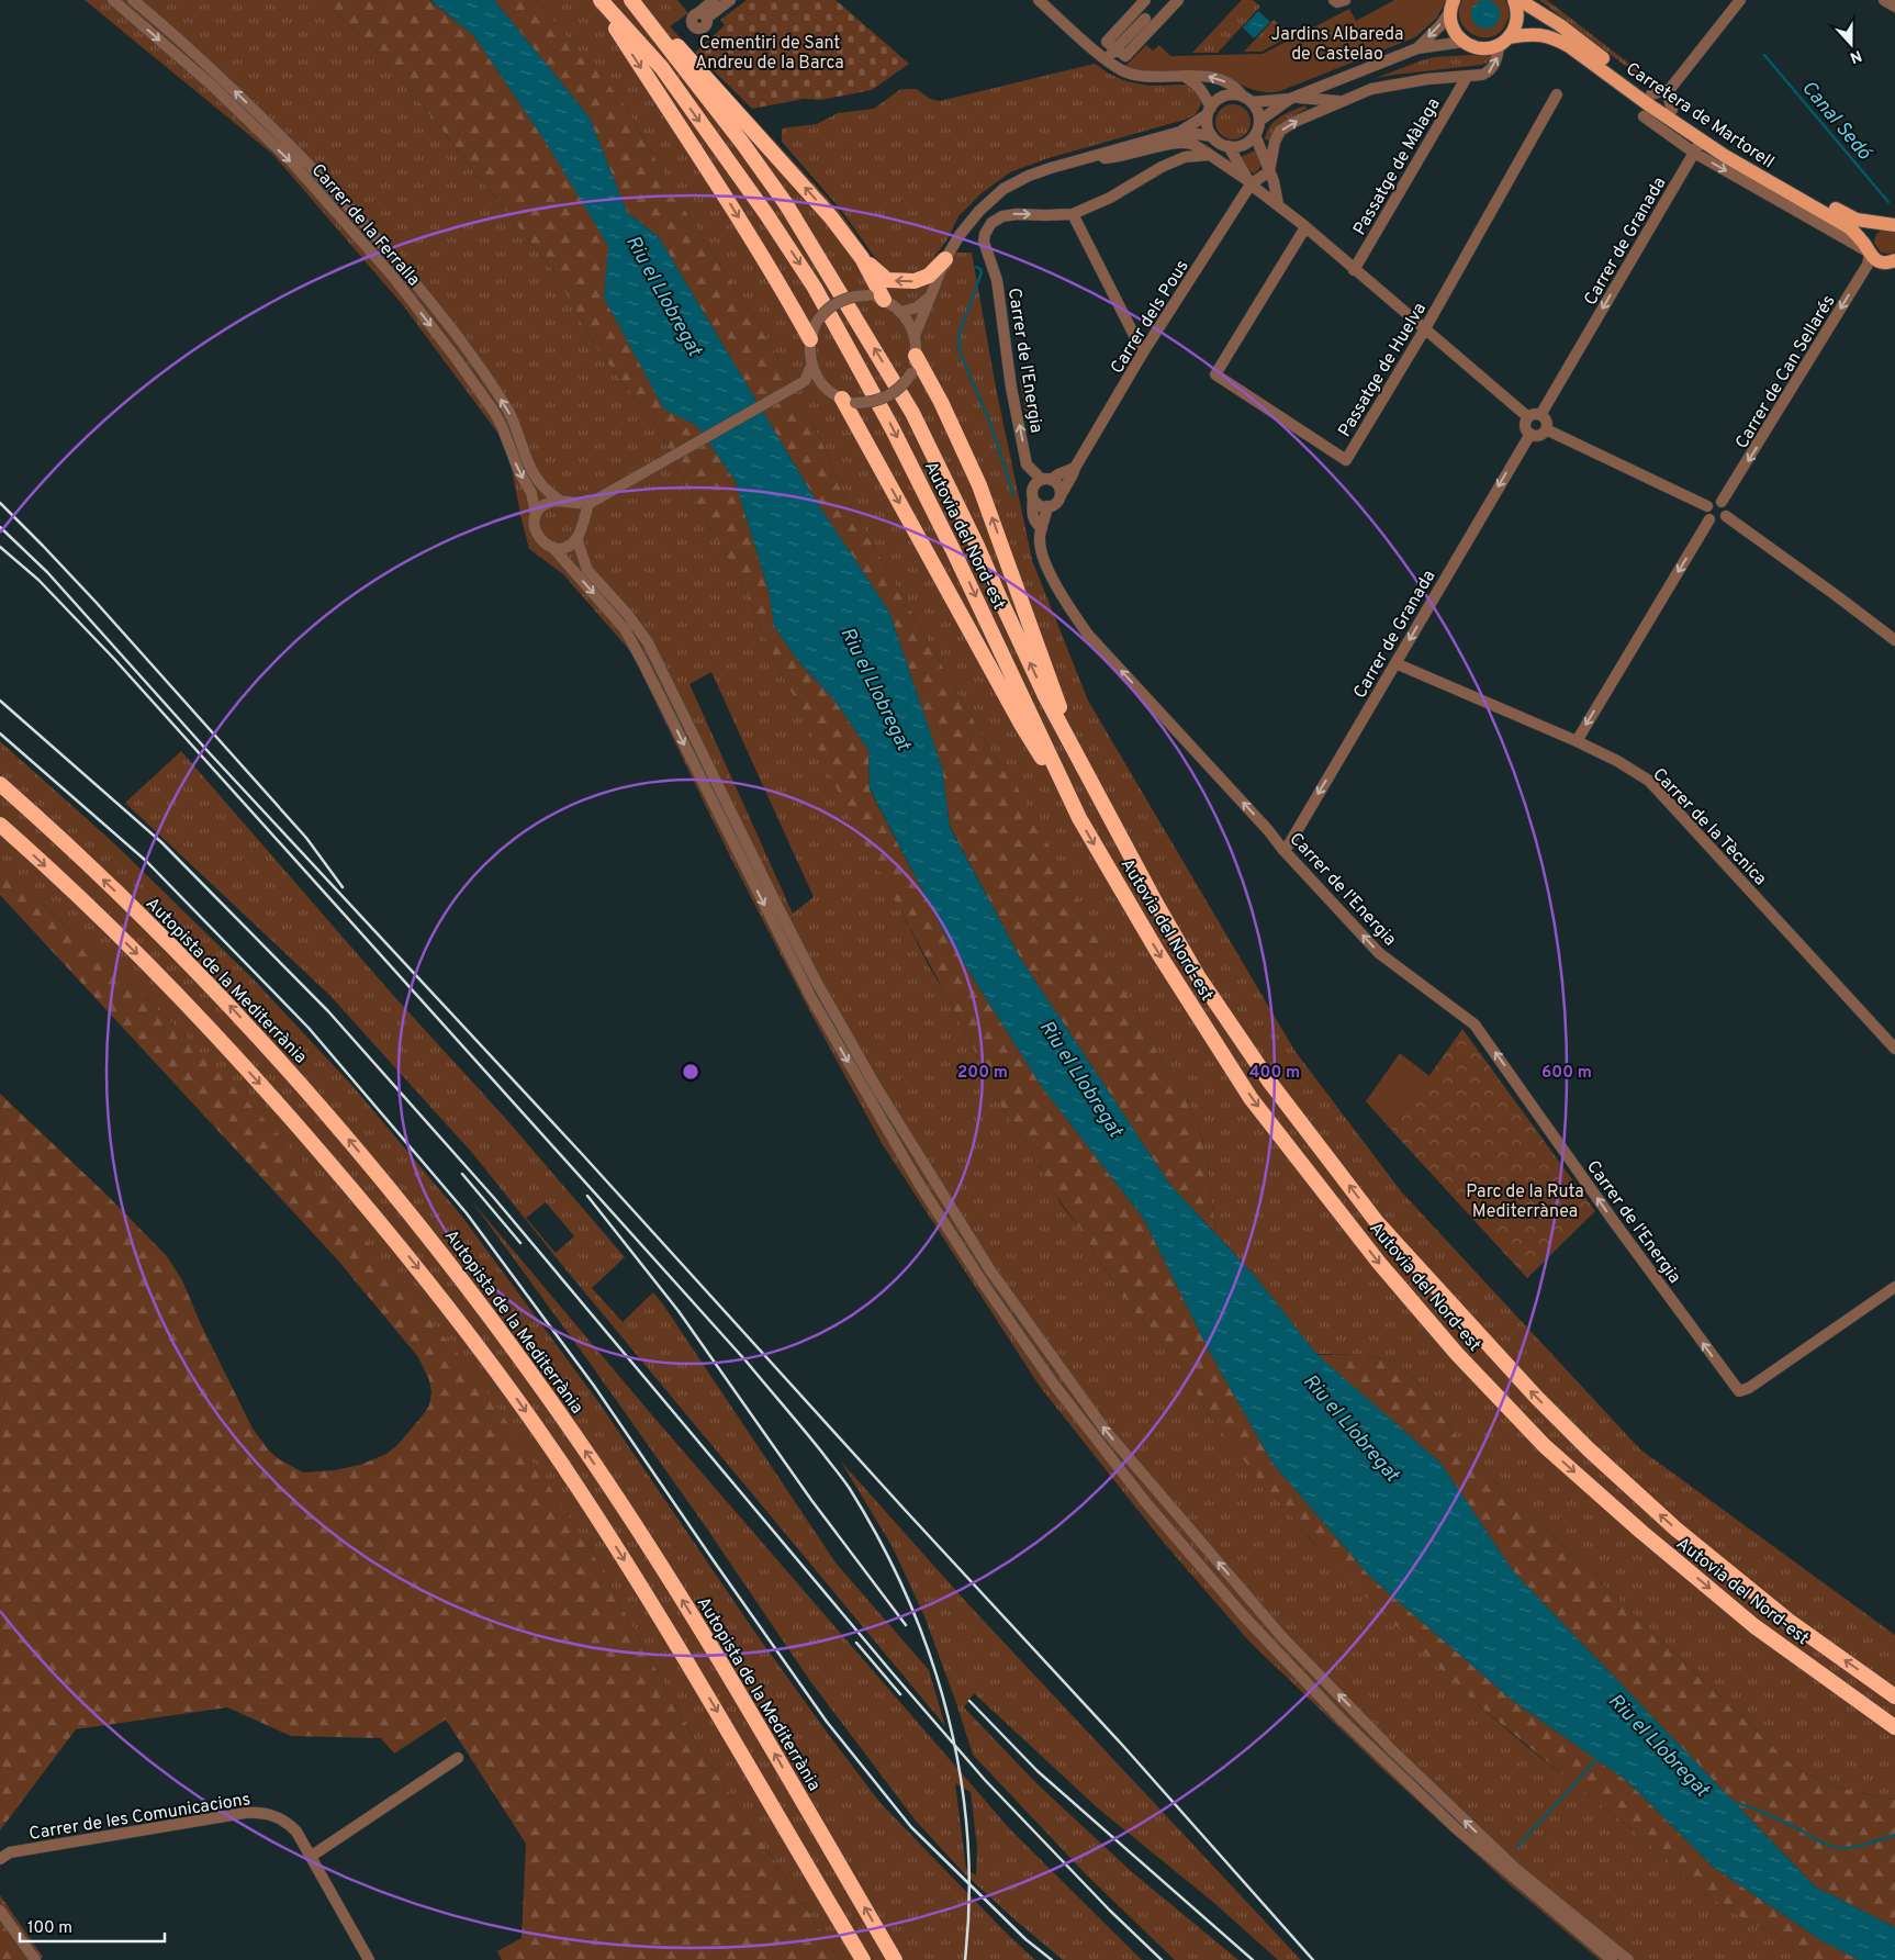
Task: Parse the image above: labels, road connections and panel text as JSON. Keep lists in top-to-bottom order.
{
  "streets": {
    "highway": ["Autovia del Nord-est", "Autopista de la Mediterrània"],
    "main road": ["Carretera de Martorell"],
    "street": [
      "Passatge de Màlaga",
      "Carrer de la Ferralla",
      "Carrer de Granada",
      "Carrer dels Pous",
      "Carrer de l'Energia",
      "Passatge de Huelva",
      "Carrer de Can Sellarés",
      "Carrer de la Tècnica",
      "Carrer de les Comunicacions"
    ]
  },
  "crossings": [
    ["Carretera de Martorell", "Carrer de Granada"],
    ["Carretera de Martorell", "Carrer de Can Sellarés"],
    ["Carrer de Granada", "Carrer de l'Energia"],
    ["Carrer de Granada", "Carrer de la Tècnica"],
    ["Carrer dels Pous", "Carrer de l'Energia"]
  ],
  "one_way": ["Carrer de Granada", "Carrer de Can Sellarés"],
  "water": ["Canal Sedó", "Riu el Llobregat"],
  "parks": ["Jardins Albareda de Castelao", "Cementiri de Sant Andreu de la Barca", "Parc de la Ruta Mediterrànea"],
  "scale_bar": "100 m",
  "north": "bottom",
  "rings": ["200 m", "400 m", "600 m"]
}
